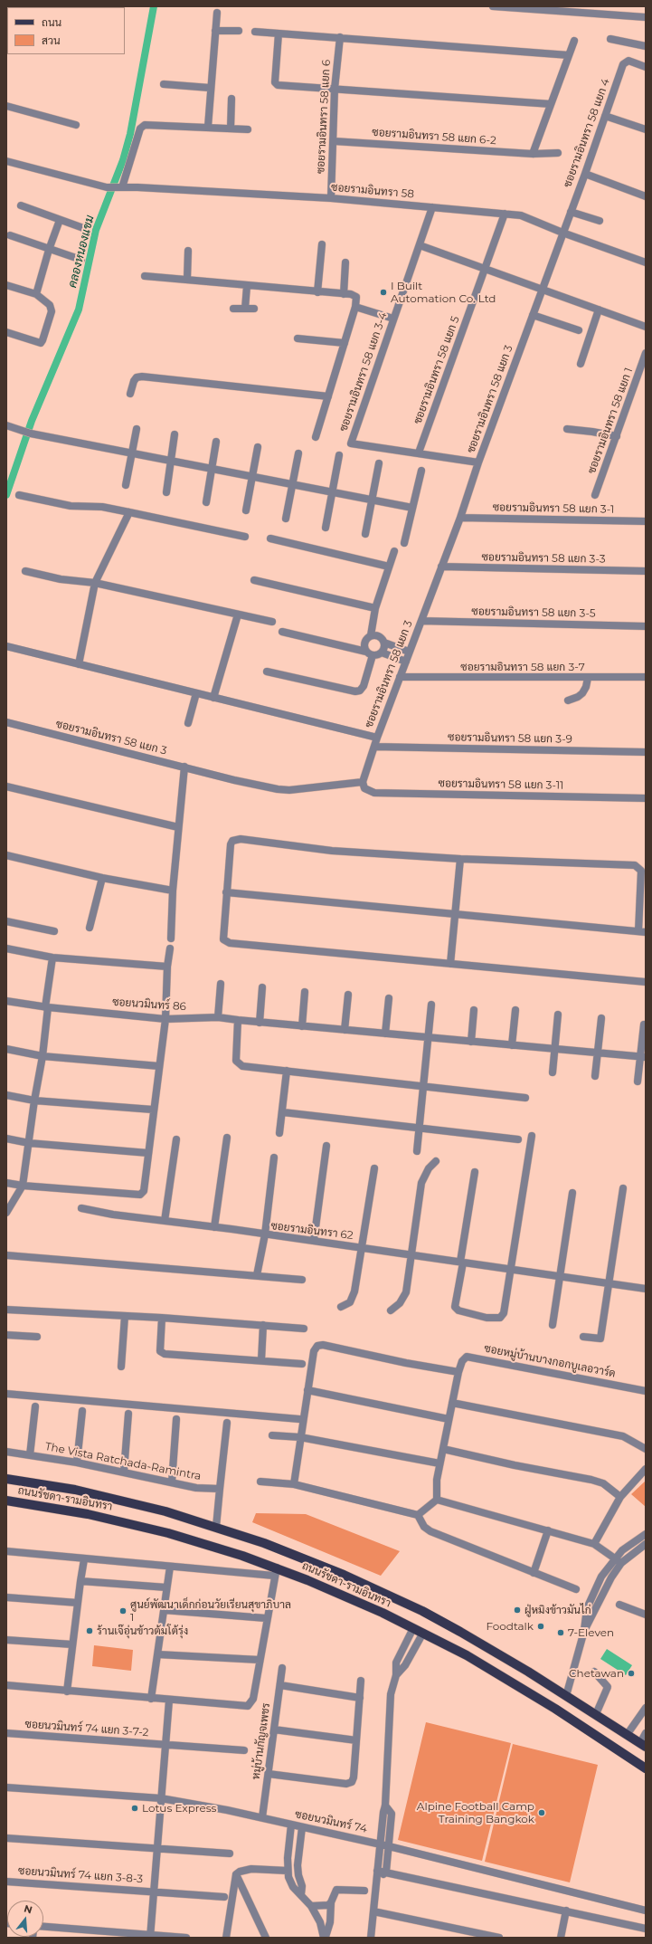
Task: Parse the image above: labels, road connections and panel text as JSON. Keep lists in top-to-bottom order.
{
  "streets": {
    "main road": ["ถนนรัชดา-รามอินทรา"],
    "street": [
      "ซอยรามอินทรา 58 แยก 6",
      "ซอยรามอินทรา 58 แยก 4",
      "ซอยรามอินทรา 58 แยก 6-2",
      "ซอยรามอินทรา 58",
      "ซอยรามอินทรา 58 แยก 5",
      "ซอยรามอินทรา 58 แยก 3-4",
      "ซอยรามอินทรา 58 แยก 3",
      "ซอยรามอินทรา 58 แยก 1",
      "ซอยรามอินทรา 58 แยก 3-1",
      "ซอยรามอินทรา 58 แยก 3-3",
      "ซอยรามอินทรา 58 แยก 3-5",
      "ซอยรามอินทรา 58 แยก 3-7",
      "ซอยรามอินทรา 58 แยก 3-9",
      "ซอยรามอินทรา 58 แยก 3-11",
      "ซอยนวมินทร์ 86",
      "ซอยรามอินทรา 62",
      "ซอยหมู่บ้านบางกอกบูเลอวาร์ด",
      "The Vista Ratchada-Ramintra",
      "ซอยนวมินทร์ 74 แยก 3-7-2",
      "หมู่บ้านกัญจเพชร",
      "ซอยนวมินทร์ 74",
      "ซอยนวมินทร์ 74 แยก 3-8-3"
    ]
  },
  "crossings": [
    ["ซอยรามอินทรา 58 แยก 6", "ซอยรามอินทรา 58 แยก 6-2"],
    ["ซอยรามอินทรา 58 แยก 6", "ซอยรามอินทรา 58"],
    ["ซอยรามอินทรา 58 แยก 4", "ซอยรามอินทรา 58"],
    ["ซอยรามอินทรา 58 แยก 4", "ซอยรามอินทรา 58 แยก 3"],
    ["ซอยรามอินทรา 58", "ซอยรามอินทรา 58 แยก 5"],
    ["ซอยรามอินทรา 58", "ซอยรามอินทรา 58 แยก 3-4"],
    ["ซอยรามอินทรา 58", "ซอยรามอินทรา 58 แยก 3"],
    ["ซอยรามอินทรา 58 แยก 5", "ซอยรามอินทรา 58 แยก 3-4"],
    ["ซอยรามอินทรา 58 แยก 3-4", "ซอยรามอินทรา 58 แยก 3"],
    ["ซอยรามอินทรา 58 แยก 3", "ซอยรามอินทรา 58 แยก 3-1"],
    ["ซอยรามอินทรา 58 แยก 3", "ซอยรามอินทรา 58 แยก 3-3"],
    ["ซอยรามอินทรา 58 แยก 3", "ซอยรามอินทรา 58 แยก 3-5"],
    ["ซอยรามอินทรา 58 แยก 3", "ซอยรามอินทรา 58 แยก 3-7"],
    ["ซอยรามอินทรา 58 แยก 3", "ซอยรามอินทรา 58 แยก 3-9"],
    ["ซอยรามอินทรา 58 แยก 3", "ซอยรามอินทรา 58 แยก 3-11"],
    ["หมู่บ้านกัญจเพชร", "ซอยนวมินทร์ 74"]
  ],
  "water": ["คลองหนองแขม"],
  "places": [
    "I Built Automation Co. Ltd",
    "ฝู่หมิงข้าวมันไก่",
    "ศูนย์พัฒนาเด็กก่อนวัยเรียนสุขาภิบาล 1",
    "Foodtalk",
    "ร้านเจ๊อุ่นข้าวต้มโต้รุ่ง",
    "7-Eleven",
    "Chetawan",
    "Lotus Express",
    "Alpine Football Camp Training Bangkok"
  ],
  "legend": ["ถนน", "สวน"],
  "north": "top"
}
